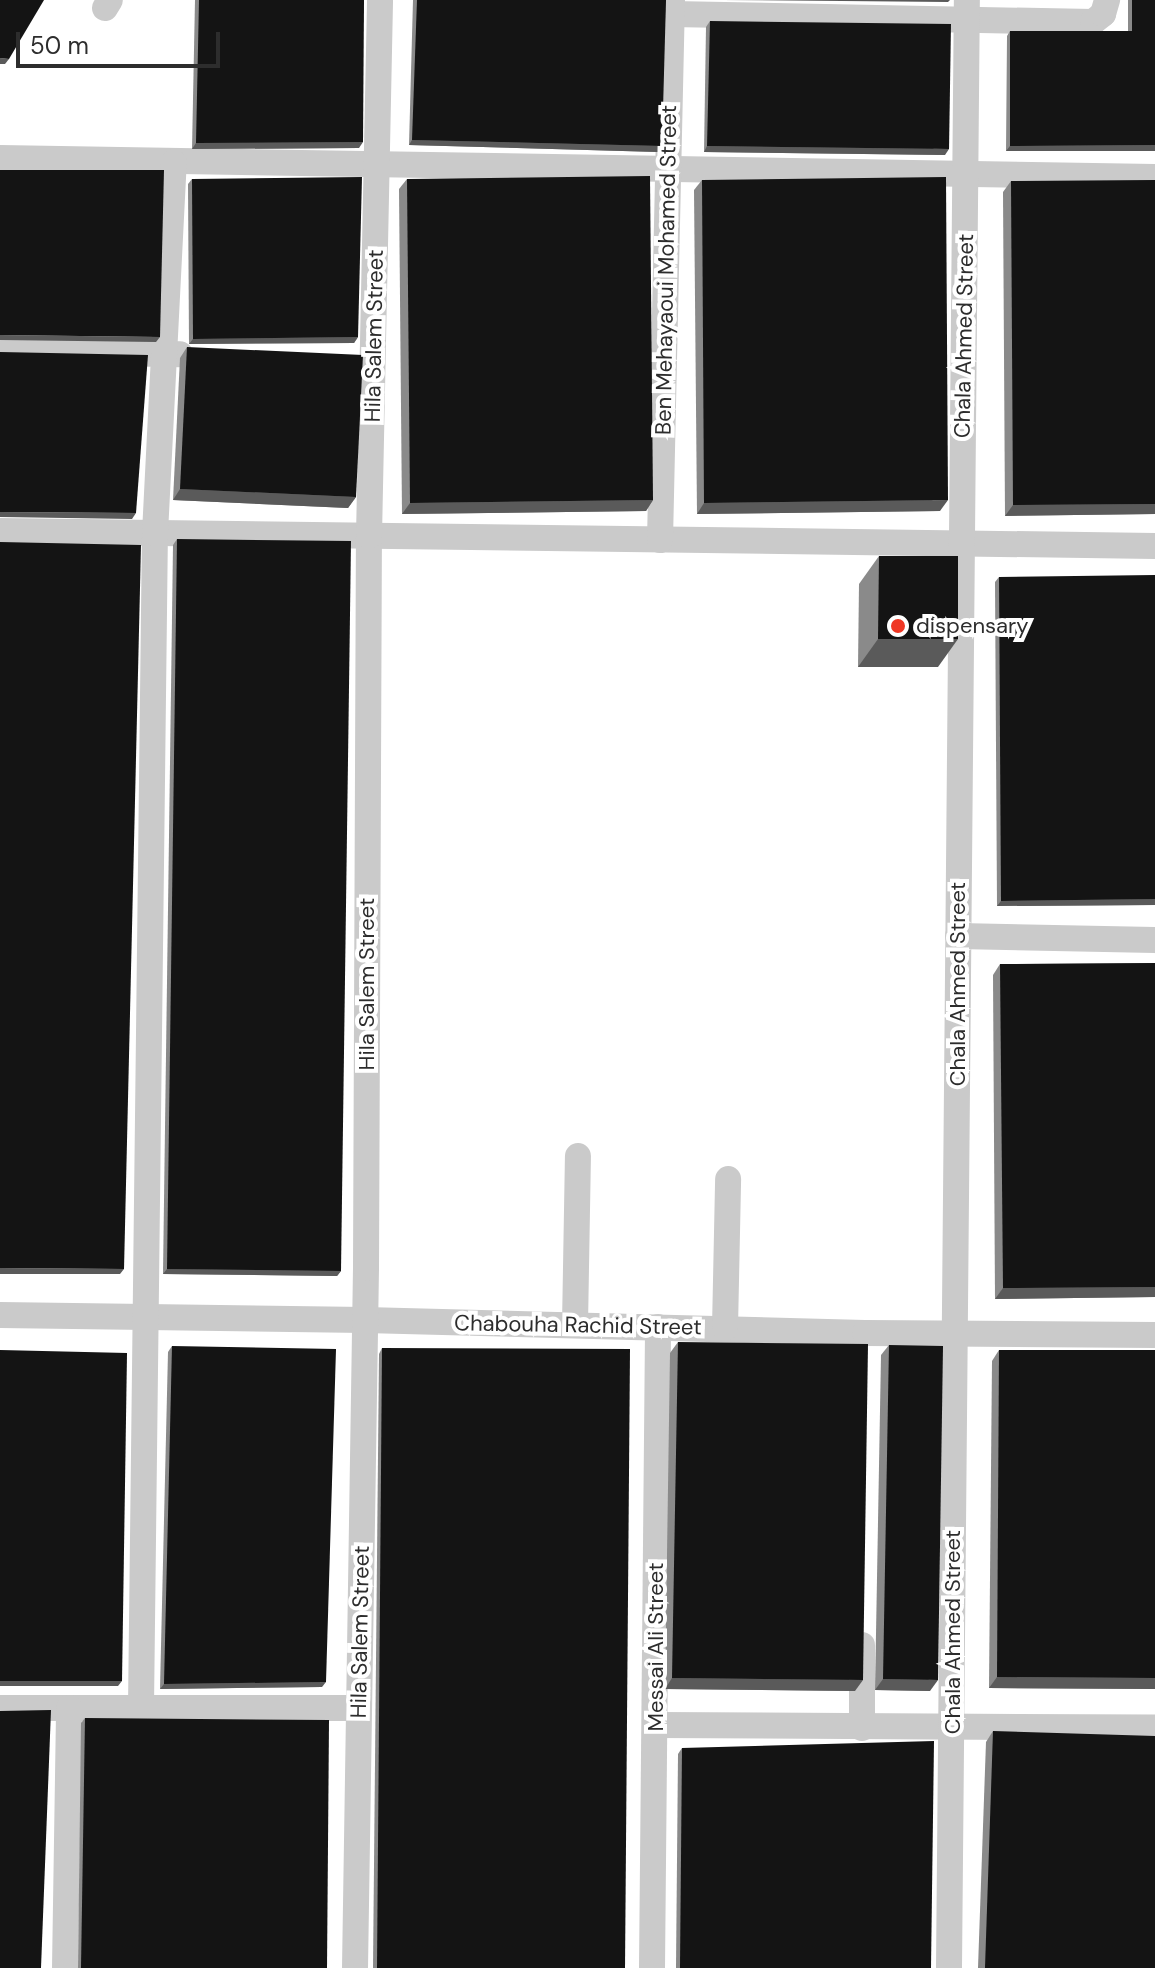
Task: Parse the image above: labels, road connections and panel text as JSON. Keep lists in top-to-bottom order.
{
  "streets": {
    "street": [
      "Ben Mehayaoui Mohamed Street",
      "Hila Salem Street",
      "Chala Ahmed Street",
      "Chabouha Rachid Street",
      "Messai Ali Street"
    ]
  },
  "crossings": [
    ["Hila Salem Street", "Chabouha Rachid Street"],
    ["Chala Ahmed Street", "Chabouha Rachid Street"],
    ["Chabouha Rachid Street", "Messai Ali Street"]
  ],
  "places": ["dispensary"],
  "scale_bar": "50 m"
}
